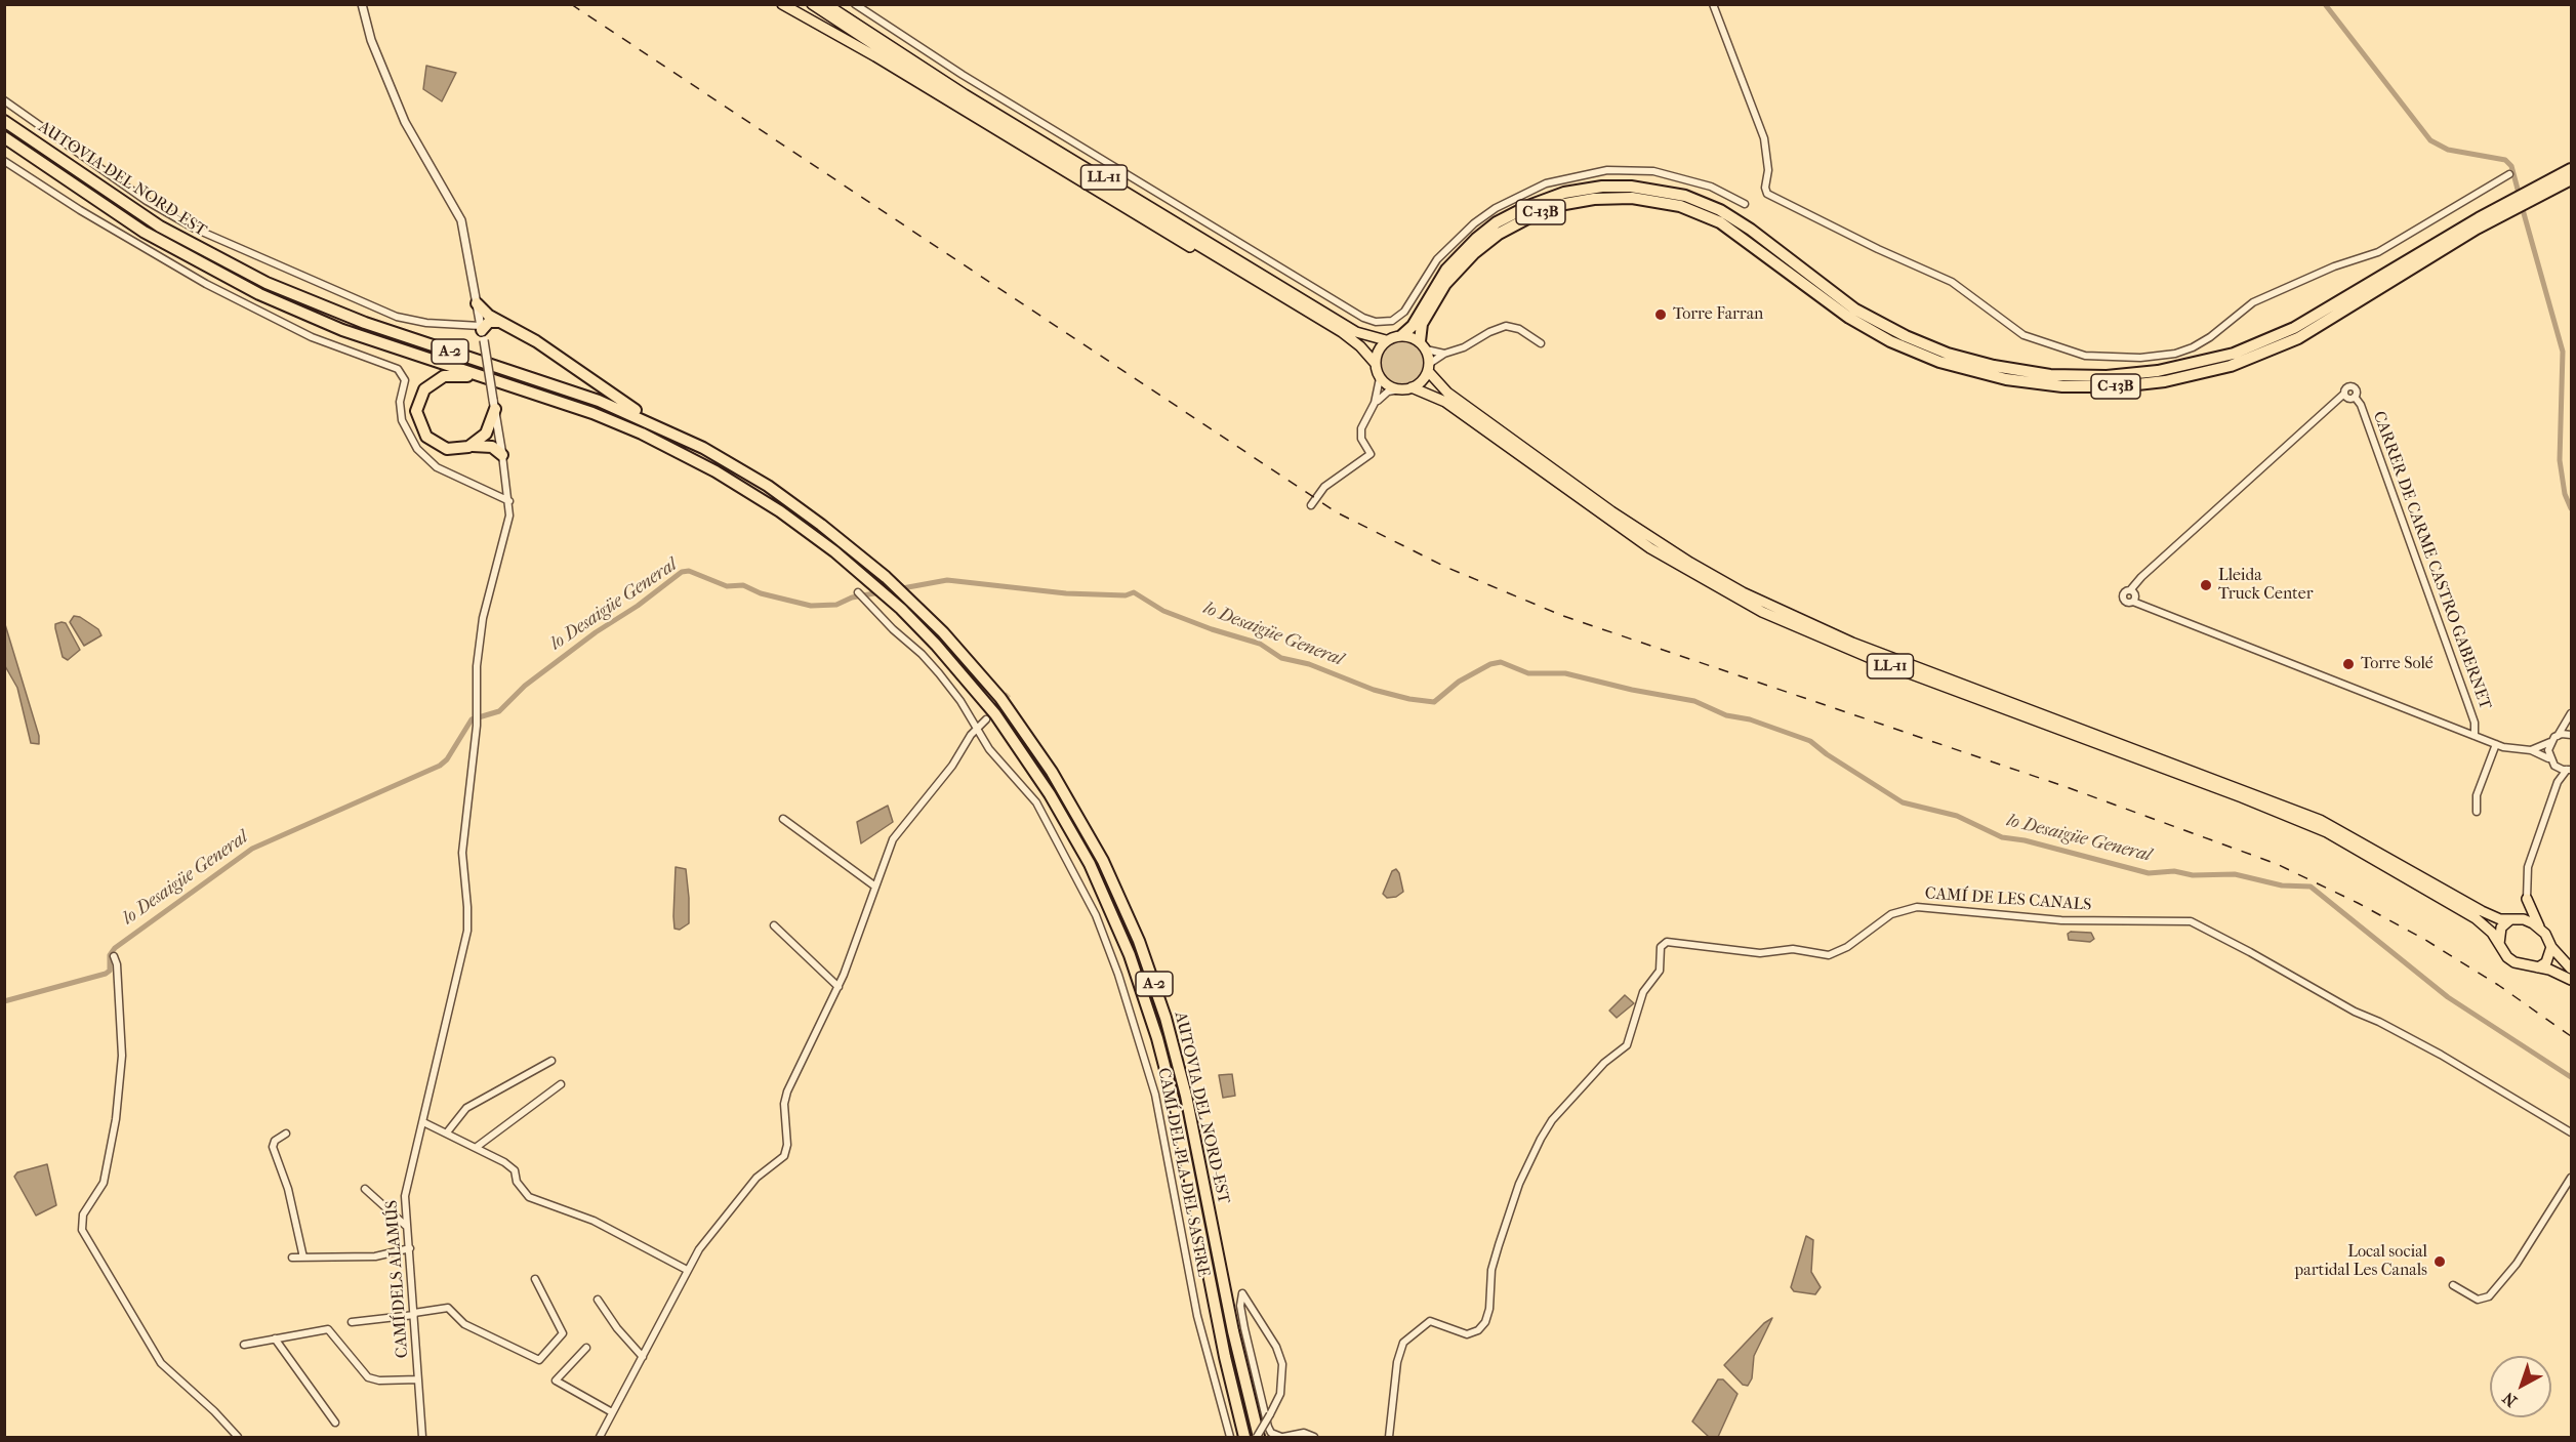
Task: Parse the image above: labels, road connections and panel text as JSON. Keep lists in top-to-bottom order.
{
  "streets": {
    "highway": [
      "LL-11",
      "AUTOVIA DEL NORD-EST",
      "C-13B",
      "A-2"
    ],
    "street": [
      "CARRER DE CARME CASTRO GABERNET",
      "CAMÍ DE LES CANALS",
      "CAMÍ DEL PLA DEL SASTRE",
      "CAMÍ DELS ALAMÚS"
    ]
  },
  "crossings": [
    ["LL-11", "C-13B"],
    ["AUTOVIA DEL NORD-EST", "A-2"],
    ["A-2", "CAMÍ DELS ALAMÚS"]
  ],
  "water": ["lo Desaigüe General"],
  "places": [
    "Torre Farran",
    "Lleida Truck Center",
    "Torre Solé",
    "Local social partidal Les Canals"
  ],
  "north": "bottom left"
}
